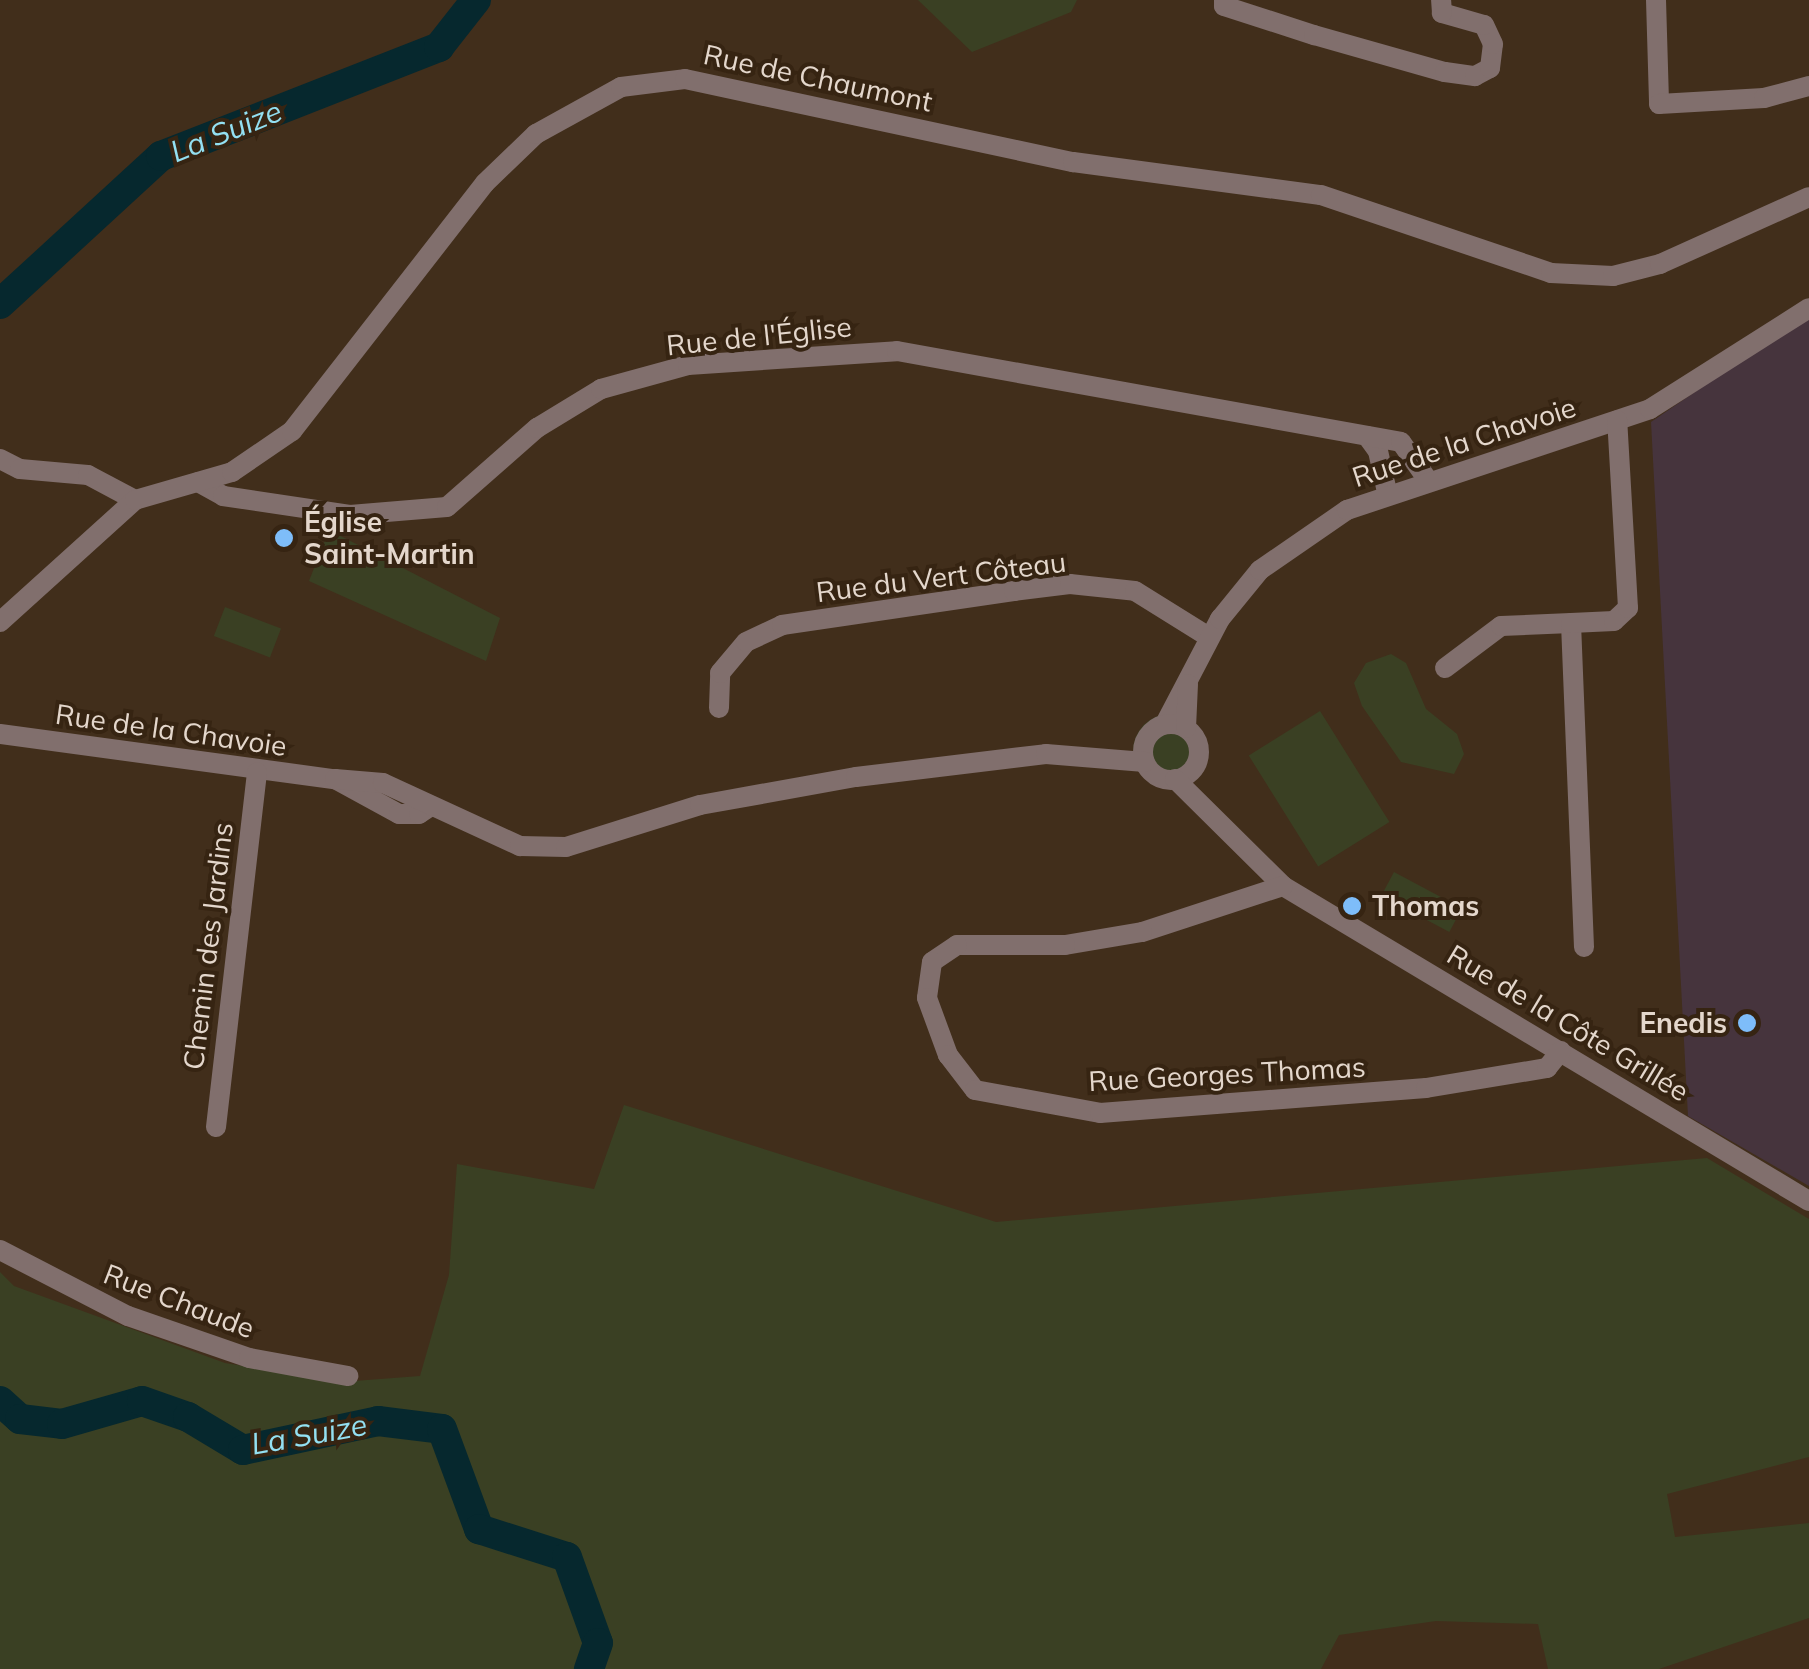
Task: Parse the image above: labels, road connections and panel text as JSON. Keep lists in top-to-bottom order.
{
  "streets": {
    "street": [
      "Rue de Chaumont",
      "Rue de l'Église",
      "Rue de la Chavoie",
      "Rue du Vert Côteau",
      "Chemin des Jardins",
      "Rue de la Côte Grillée",
      "Rue Georges Thomas",
      "Rue Chaude"
    ]
  },
  "crossings": [
    ["Rue de Chaumont", "Rue de l'Église"],
    ["Rue de l'Église", "Rue de la Chavoie"],
    ["Rue de la Chavoie", "Rue du Vert Côteau"],
    ["Rue de la Chavoie", "Chemin des Jardins"],
    ["Rue de la Chavoie", "Rue de la Côte Grillée"],
    ["Rue de la Côte Grillée", "Rue Georges Thomas"]
  ],
  "water": ["La Suize"],
  "places": ["Église Saint-Martin", "Thomas", "Enedis"]
}
